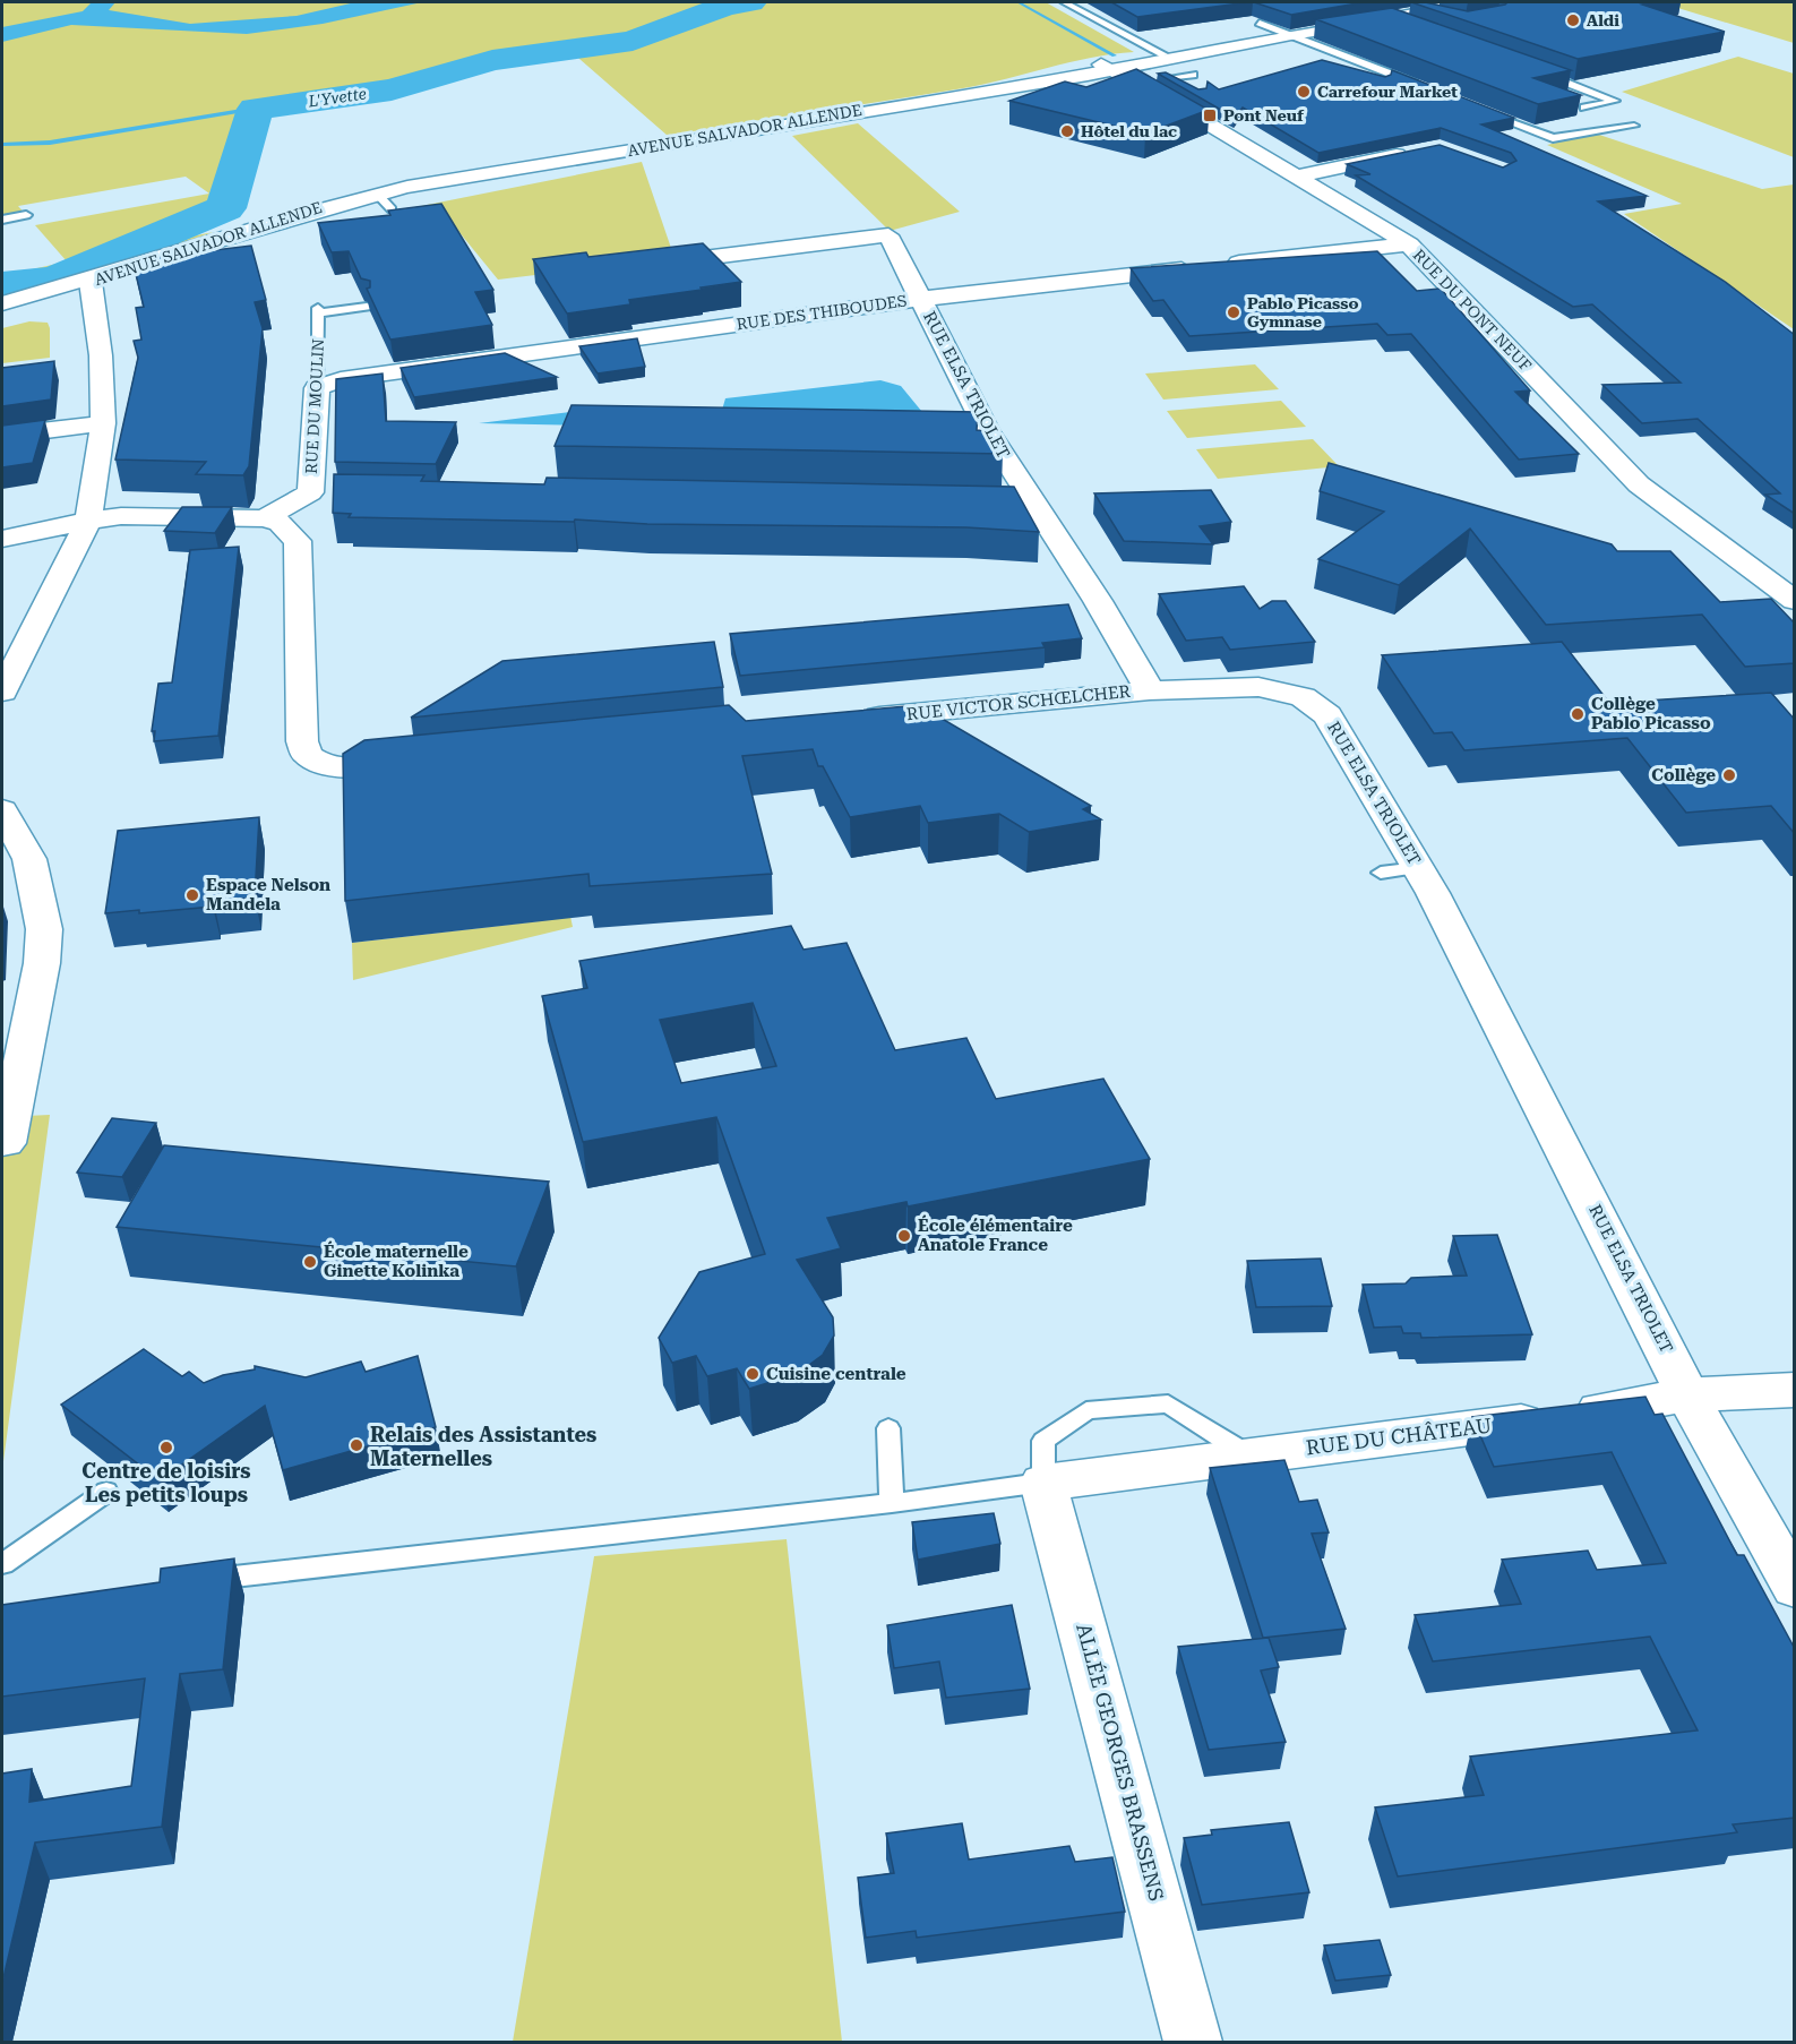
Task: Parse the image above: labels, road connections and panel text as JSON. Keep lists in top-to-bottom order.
{
  "streets": {
    "street": [
      "AVENUE SALVADOR ALLENDE",
      "RUE DU PONT NEUF",
      "RUE DES THIBOUDES",
      "RUE ELSA TRIOLET",
      "RUE DU MOULIN",
      "RUE VICTOR SCHŒLCHER",
      "RUE DU CHÂTEAU",
      "ALLÉE GEORGES BRASSENS"
    ]
  },
  "crossings": [
    ["AVENUE SALVADOR ALLENDE", "RUE DU PONT NEUF"],
    ["RUE DU PONT NEUF", "RUE DES THIBOUDES"],
    ["RUE DES THIBOUDES", "RUE ELSA TRIOLET"],
    ["RUE DES THIBOUDES", "RUE DU MOULIN"],
    ["RUE ELSA TRIOLET", "RUE VICTOR SCHŒLCHER"],
    ["RUE ELSA TRIOLET", "RUE DU CHÂTEAU"],
    ["RUE DU CHÂTEAU", "ALLÉE GEORGES BRASSENS"]
  ],
  "water": ["L'Yvette"],
  "places": {
    "other": [
      "Aldi",
      "Carrefour Market",
      "Hôtel du lac",
      "Pablo Picasso Gymnase",
      "Collège Pablo Picasso",
      "Collège",
      "Espace Nelson Mandela",
      "École élémentaire Anatole France",
      "École maternelle Ginette Kolinka",
      "Cuisine centrale",
      "Relais des Assistantes Maternelles",
      "Centre de loisirs Les petits loups"
    ],
    "transit": ["Pont Neuf"]
  }
}
